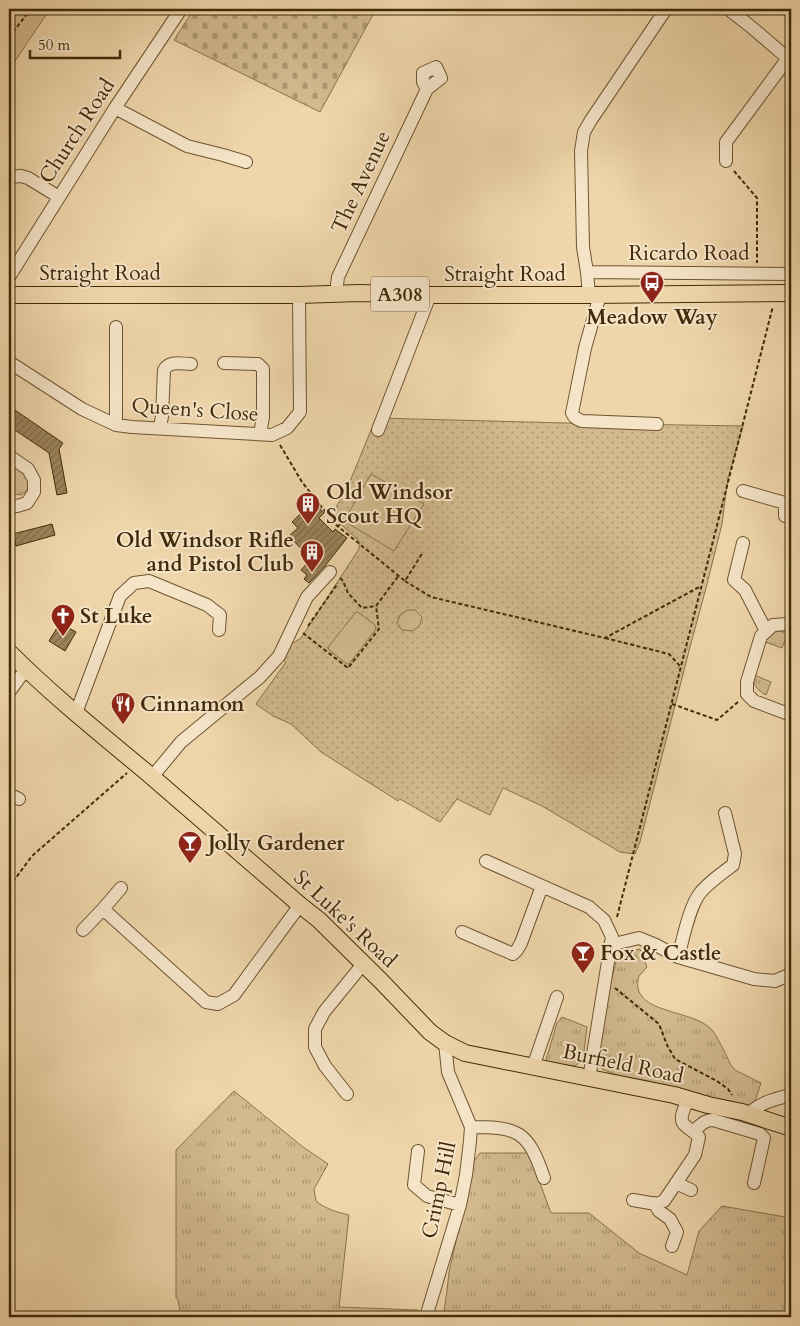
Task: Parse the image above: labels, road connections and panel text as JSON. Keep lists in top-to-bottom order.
{
  "streets": {
    "main road": [
      "Straight Road",
      "A308",
      "St Luke's Road",
      "Burfield Road"
    ],
    "street": [
      "Church Road",
      "The Avenue",
      "Ricardo Road",
      "Queen's Close",
      "Crimp Hill"
    ]
  },
  "crossings": [
    ["The Avenue", "Straight Road"],
    ["Straight Road", "Queen's Close"],
    ["St Luke's Road", "Burfield Road"],
    ["St Luke's Road", "Crimp Hill"],
    ["Burfield Road", "Crimp Hill"]
  ],
  "places": {
    "bus stop": ["Meadow Way"],
    "building": ["Old Windsor Scout HQ", "Old Windsor Rifle and Pistol Club"],
    "church": ["St Luke"],
    "restaurant": ["Cinnamon"],
    "bar": ["Jolly Gardener", "Fox & Castle"]
  },
  "scale_bar": "50 m"
}
